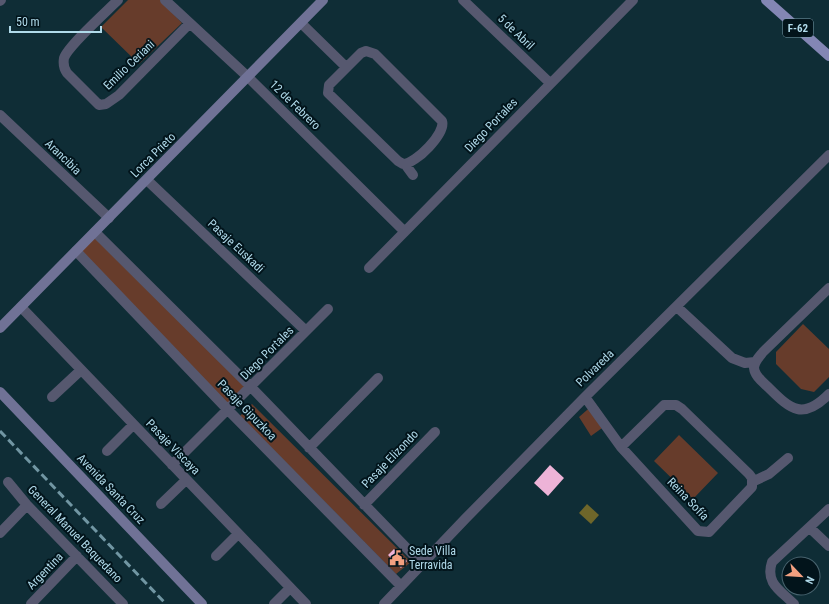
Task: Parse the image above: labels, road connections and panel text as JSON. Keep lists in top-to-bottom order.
{
  "streets": {
    "main road": ["F-62", "Lorca Prieto", "Avenida Santa Cruz"],
    "street": [
      "5 de Abril",
      "Emilio Ceriani",
      "12 de Febrero",
      "Diego Portales",
      "Arancibia",
      "Pasaje Euskadi",
      "Polvareda",
      "Pasaje Gipuzkoa",
      "Pasaje Viscaya",
      "Pasaje Elizondo",
      "Reina Sofía",
      "General Manuel Baquedano",
      "Argentina"
    ]
  },
  "crossings": [
    ["5 de Abril", "Diego Portales"],
    ["Emilio Ceriani", "12 de Febrero"],
    ["12 de Febrero", "Diego Portales"],
    ["12 de Febrero", "Lorca Prieto"],
    ["Diego Portales", "Pasaje Euskadi"],
    ["Diego Portales", "Pasaje Gipuzkoa"],
    ["Diego Portales", "Pasaje Viscaya"],
    ["Lorca Prieto", "Arancibia"],
    ["Lorca Prieto", "Pasaje Euskadi"],
    ["Lorca Prieto", "Pasaje Gipuzkoa"],
    ["Lorca Prieto", "Pasaje Viscaya"],
    ["Polvareda", "Pasaje Gipuzkoa"],
    ["Polvareda", "Reina Sofía"],
    ["Pasaje Gipuzkoa", "Pasaje Elizondo"],
    ["General Manuel Baquedano", "Argentina"]
  ],
  "places": {
    "public building": ["Sede Villa Terravida"]
  },
  "scale_bar": "50 m",
  "north": "bottom right"
}
